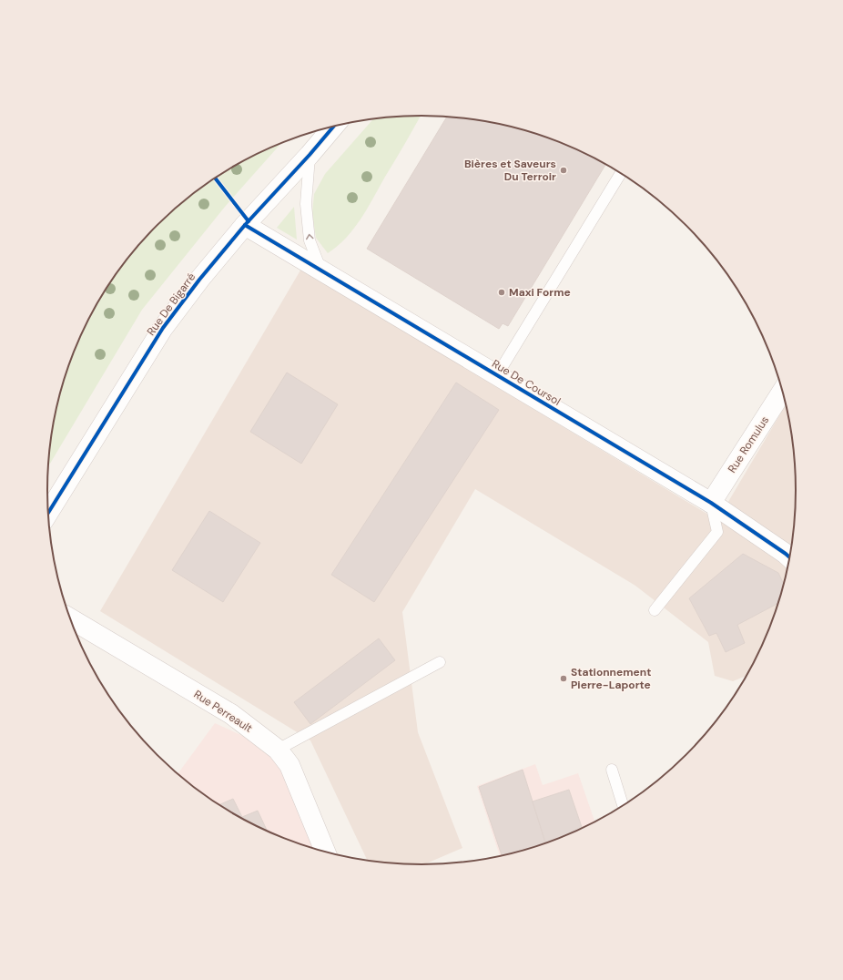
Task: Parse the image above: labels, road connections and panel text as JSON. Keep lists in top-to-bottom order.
{
  "streets": {
    "street": [
      "Rue De Bigarré",
      "Rue De Coursol",
      "Rue Romulus",
      "Rue Perreault"
    ]
  },
  "crossings": [
    ["Rue De Bigarré", "Rue De Coursol"],
    ["Rue De Coursol", "Rue Romulus"]
  ],
  "places": ["Bières et Saveurs Du Terroir", "Maxi Forme", "Stationnement Pierre-Laporte"]
}
